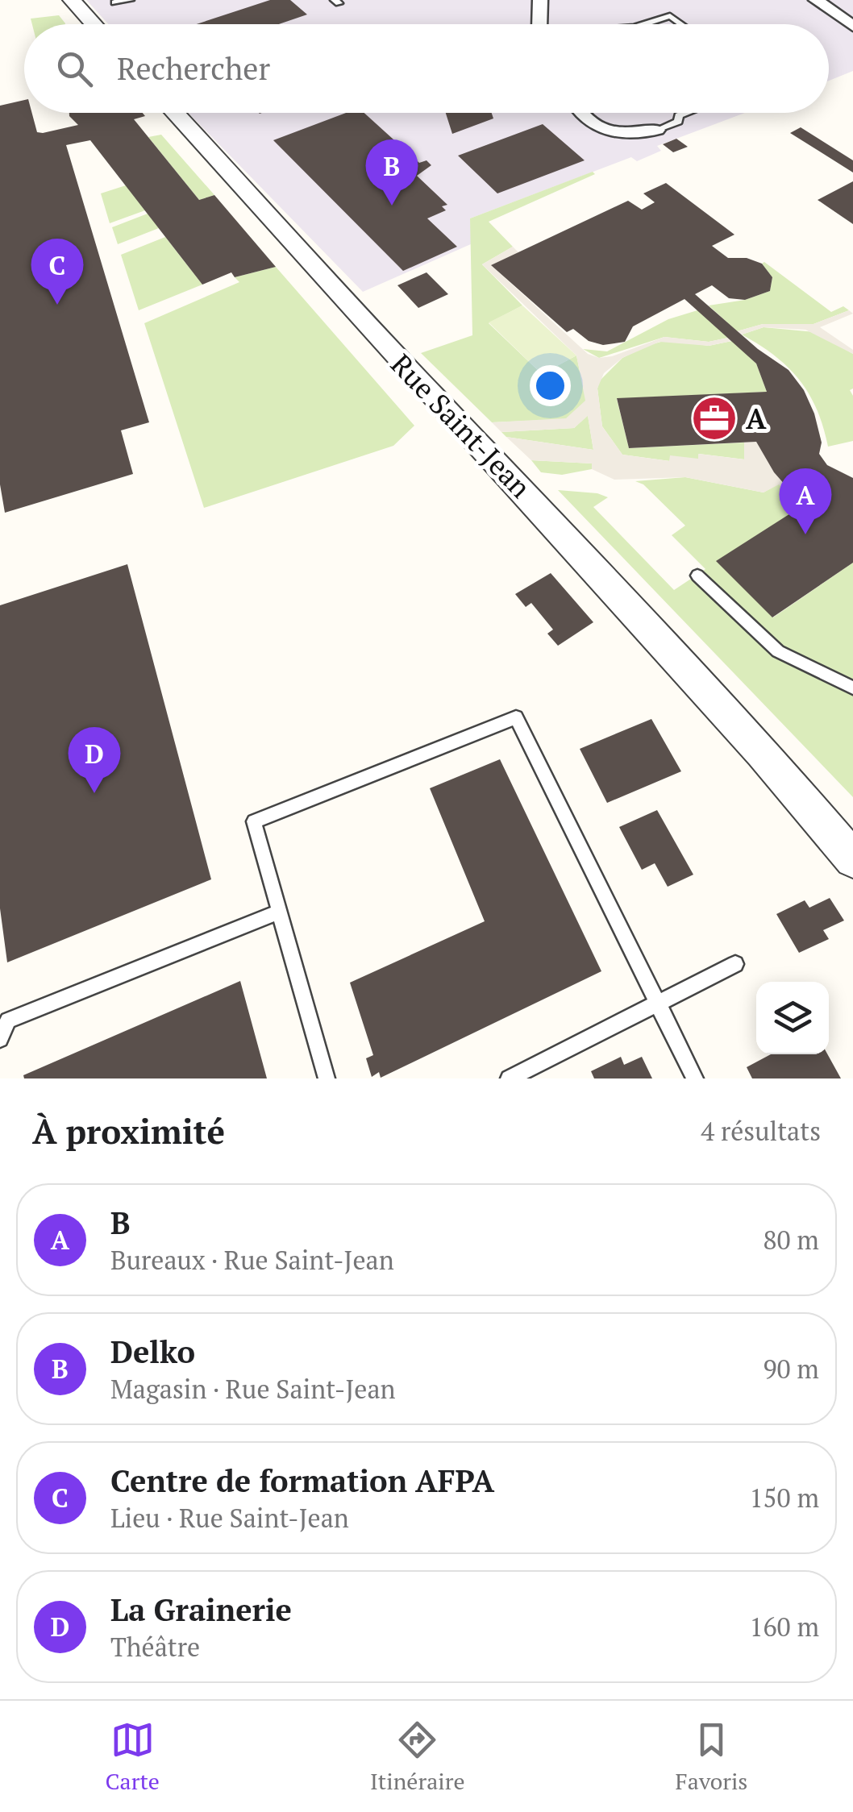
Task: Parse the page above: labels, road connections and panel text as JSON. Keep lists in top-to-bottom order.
{
  "streets": {
    "street": ["Rue Saint-Jean"]
  },
  "places": {
    "office": ["A"]
  },
  "page": {
    "search": "Rechercher",
    "pins": [
      "B",
      "C",
      "A",
      "D"
    ],
    "heading": ["À proximité", "4 résultats"],
    "list": [
      {
        "mark": "A",
        "name": "B",
        "note": "Bureaux · Rue Saint-Jean",
        "value": "80 m"
      },
      {
        "mark": "B",
        "name": "Delko",
        "note": "Magasin · Rue Saint-Jean",
        "value": "90 m"
      },
      {
        "mark": "C",
        "name": "Centre de formation AFPA",
        "note": "Lieu · Rue Saint-Jean",
        "value": "150 m"
      },
      {
        "mark": "D",
        "name": "La Grainerie",
        "note": "Théâtre",
        "value": "160 m"
      }
    ],
    "nav": ["Carte", "Itinéraire", "Favoris"]
  }
}
